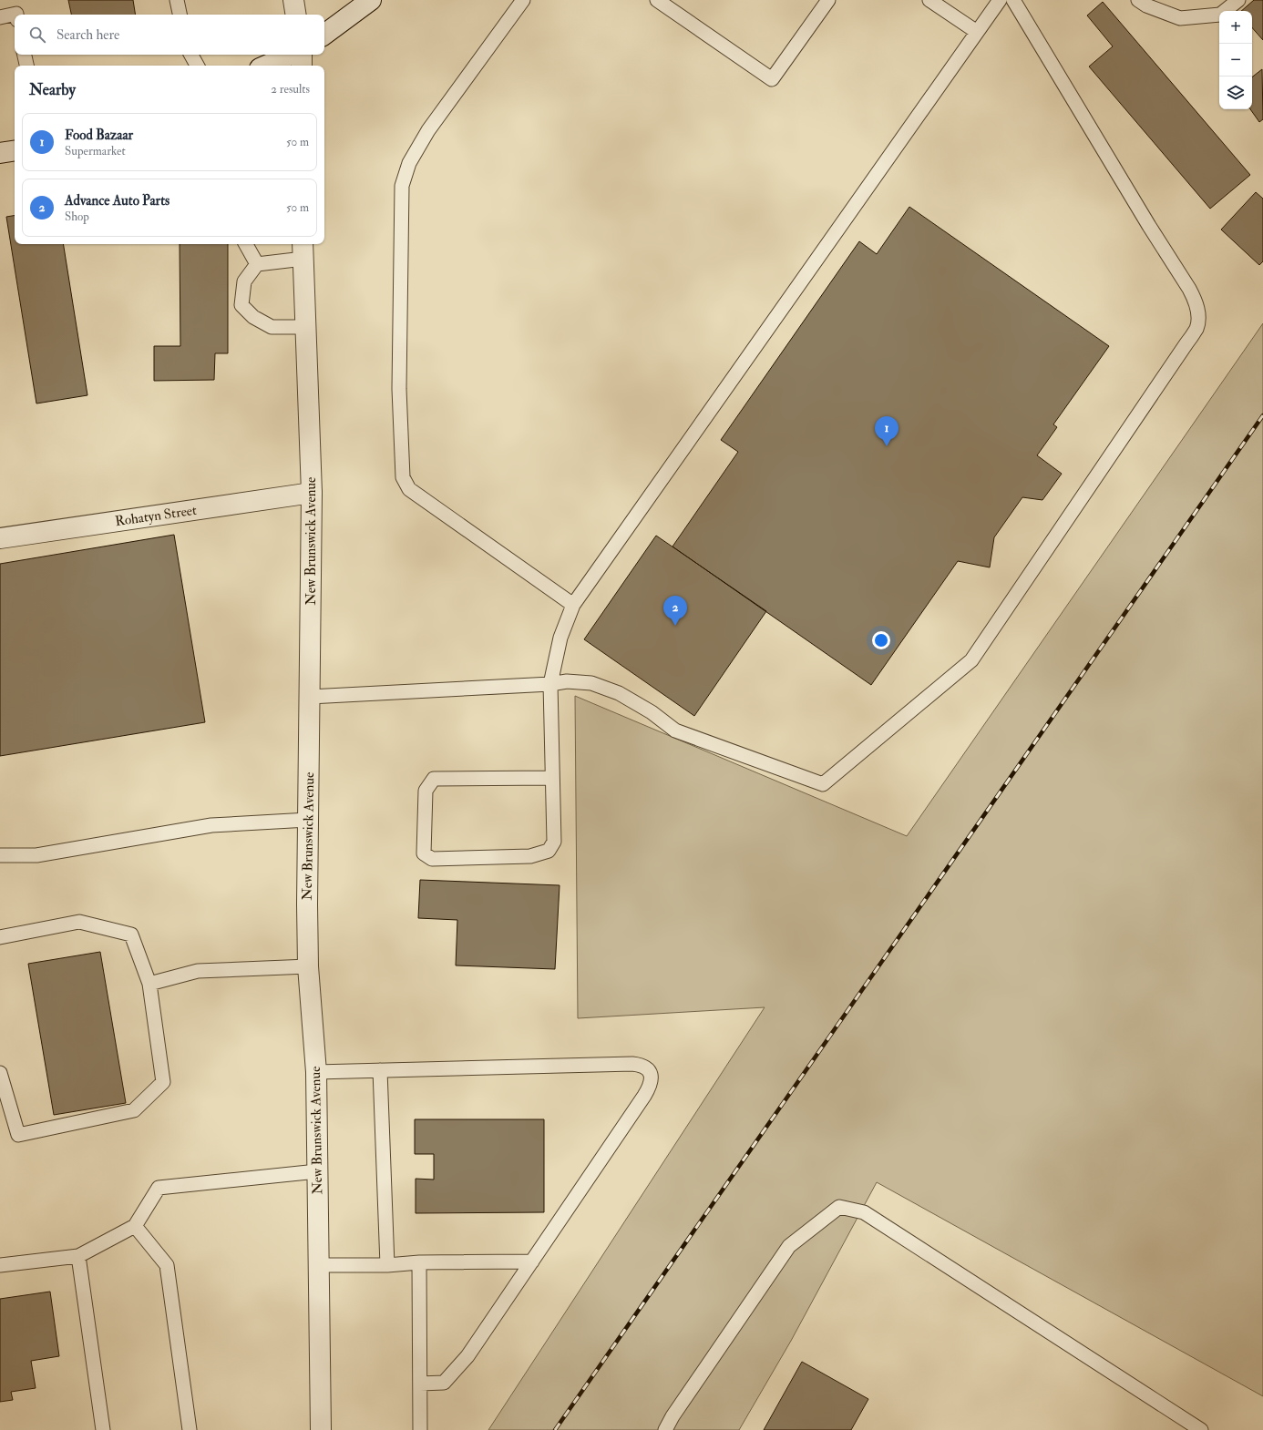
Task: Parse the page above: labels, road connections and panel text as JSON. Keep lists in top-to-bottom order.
{
  "streets": {
    "street": ["Rohatyn Street", "New Brunswick Avenue"]
  },
  "crossings": [
    ["Rohatyn Street", "New Brunswick Avenue"]
  ],
  "page": {
    "map_buttons": ["+", "−"],
    "search": "Search here",
    "heading": ["Nearby", "2 results"],
    "list": [
      {
        "mark": "1",
        "name": "Food Bazaar",
        "note": "Supermarket",
        "value": "50 m"
      },
      {
        "mark": "2",
        "name": "Advance Auto Parts",
        "note": "Shop",
        "value": "50 m"
      }
    ],
    "pins": ["1", "2"]
  }
}
